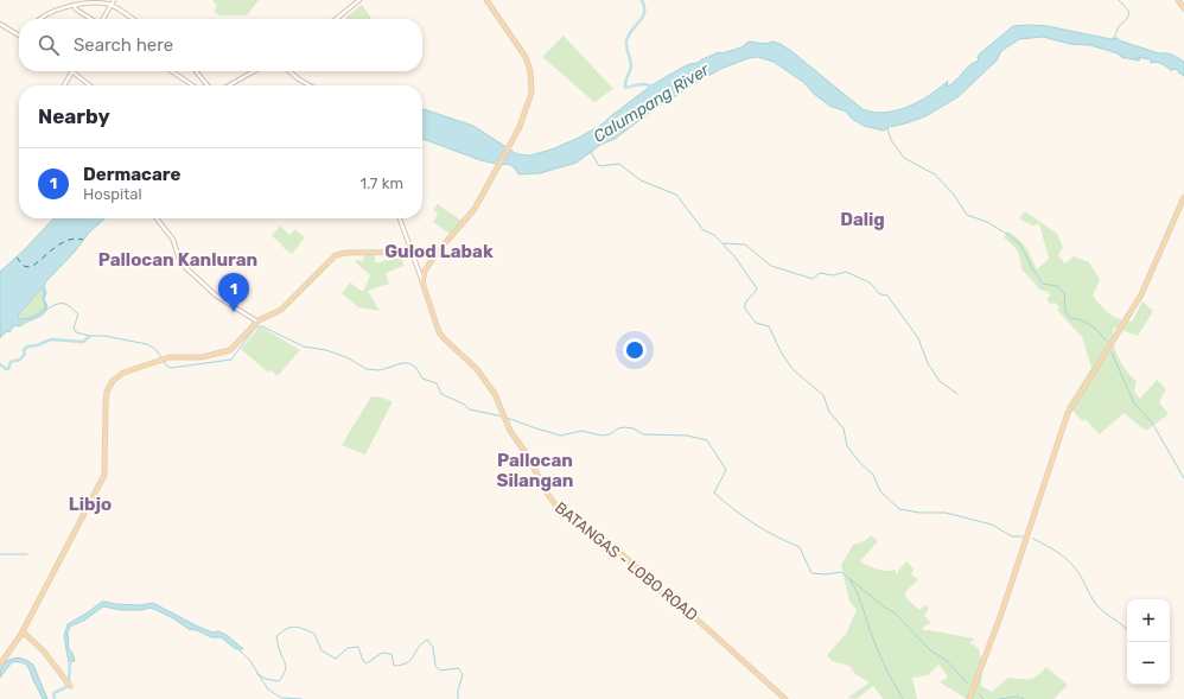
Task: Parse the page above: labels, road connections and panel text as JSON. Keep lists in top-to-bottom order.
{
  "streets": {
    "main road": ["BATANGAS - LOBO ROAD"]
  },
  "districts": [
    "Dalig",
    "Gulod Labak",
    "Pallocan Kanluran",
    "Pallocan Silangan",
    "Libjo"
  ],
  "water": ["Calumpang River"],
  "page": {
    "search": "Search here",
    "heading": "Nearby",
    "list": [
      {
        "mark": "1",
        "name": "Dermacare",
        "note": "Hospital",
        "value": "1.7 km"
      }
    ],
    "pins": "1",
    "map_buttons": ["+", "−"]
  }
}
